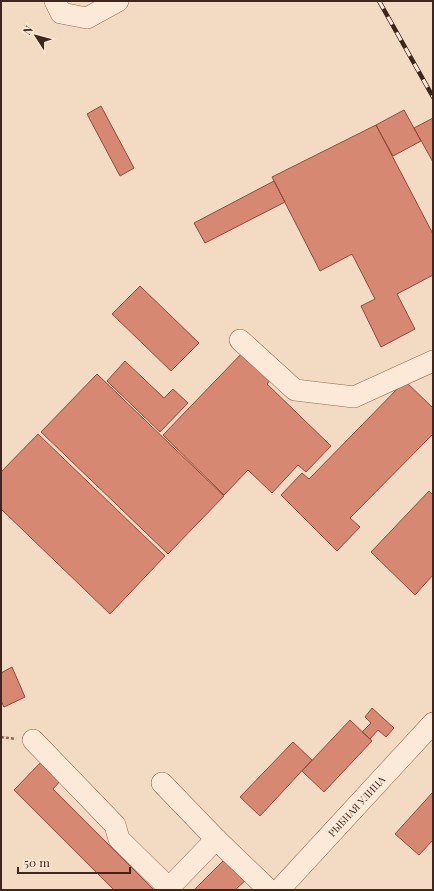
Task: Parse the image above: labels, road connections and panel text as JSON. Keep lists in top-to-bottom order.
{
  "streets": {
    "street": ["РЫБНАЯ УЛИЦА"]
  },
  "scale_bar": "50 m",
  "north": "top left"
}
